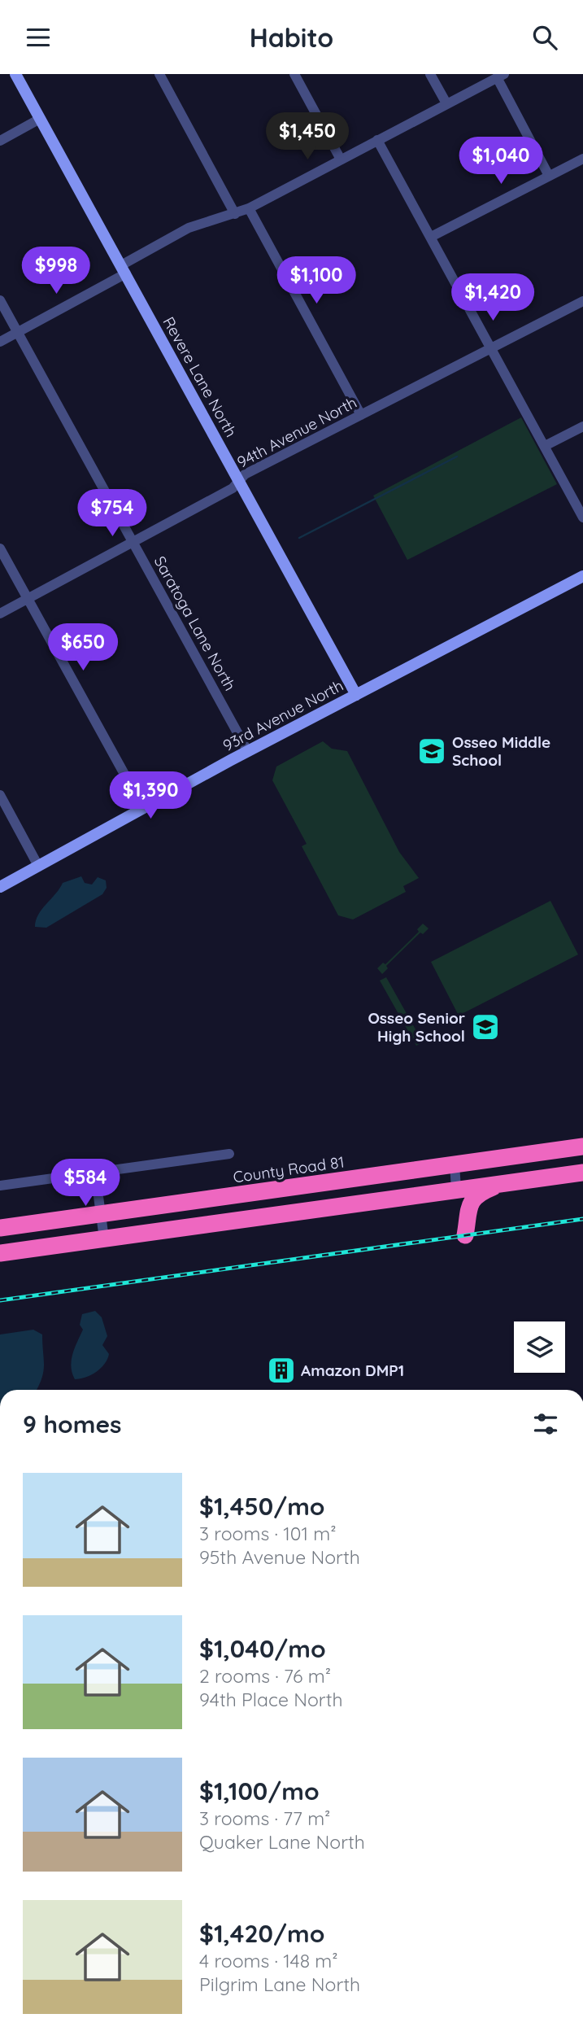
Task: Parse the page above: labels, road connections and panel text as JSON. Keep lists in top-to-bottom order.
{
  "streets": {
    "highway": ["County Road 81"],
    "street": [
      "Revere Lane North",
      "94th Avenue North",
      "Saratoga Lane North",
      "93rd Avenue North"
    ]
  },
  "crossings": [
    ["Revere Lane North", "94th Avenue North"],
    ["Revere Lane North", "93rd Avenue North"],
    ["94th Avenue North", "Saratoga Lane North"],
    ["Saratoga Lane North", "93rd Avenue North"]
  ],
  "places": {
    "school or university": ["Osseo Middle School", "Osseo Senior High School"],
    "building": ["Amazon DMP1"]
  },
  "page": {
    "header": "Habito",
    "price": [
      "$1,450",
      "$1,040",
      "$998",
      "$1,100",
      "$1,420",
      "$754",
      "$650",
      "$1,390",
      "$584"
    ],
    "heading": "9 homes",
    "list": [
      {
        "name": "$1,450/mo",
        "note": "3 rooms · 101 m² · 95th Avenue North"
      },
      {
        "name": "$1,040/mo",
        "note": "2 rooms · 76 m² · 94th Place North"
      },
      {
        "name": "$1,100/mo",
        "note": "3 rooms · 77 m² · Quaker Lane North"
      },
      {
        "name": "$1,420/mo",
        "note": "4 rooms · 148 m² · Pilgrim Lane North"
      }
    ]
  }
}
